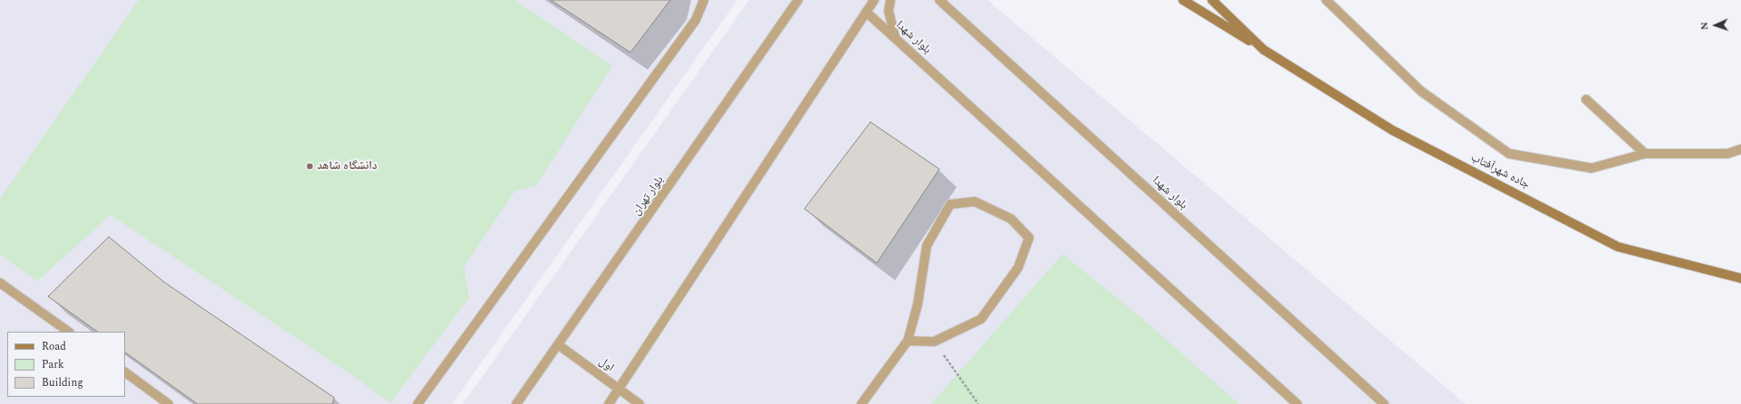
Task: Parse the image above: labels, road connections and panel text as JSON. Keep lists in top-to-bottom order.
{
  "streets": {
    "main road": ["جاده شهرآفتاب"],
    "street": ["بلوار شهدا", "بلوار تهران", "اول"]
  },
  "crossings": [
    ["بلوار تهران", "اول"]
  ],
  "places": ["دانشگاه شاهد"],
  "legend": ["Road", "Park", "Building"],
  "north": "left"
}
